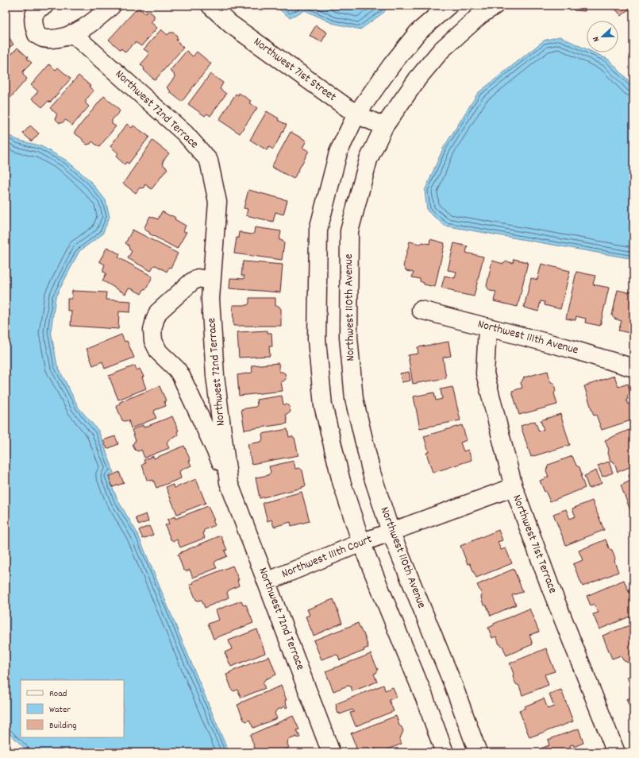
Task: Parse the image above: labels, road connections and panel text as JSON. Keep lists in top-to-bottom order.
{
  "streets": {
    "street": [
      "Northwest 71st Street",
      "Northwest 72nd Terrace",
      "Northwest 110th Avenue",
      "Northwest 111th Avenue",
      "Northwest 71st Terrace",
      "Northwest 111th Court"
    ]
  },
  "crossings": [
    ["Northwest 71st Street", "Northwest 110th Avenue"],
    ["Northwest 72nd Terrace", "Northwest 111th Court"],
    ["Northwest 110th Avenue", "Northwest 111th Court"],
    ["Northwest 111th Avenue", "Northwest 71st Terrace"],
    ["Northwest 71st Terrace", "Northwest 111th Court"]
  ],
  "legend": ["Road", "Water", "Building"],
  "north": "left"
}
